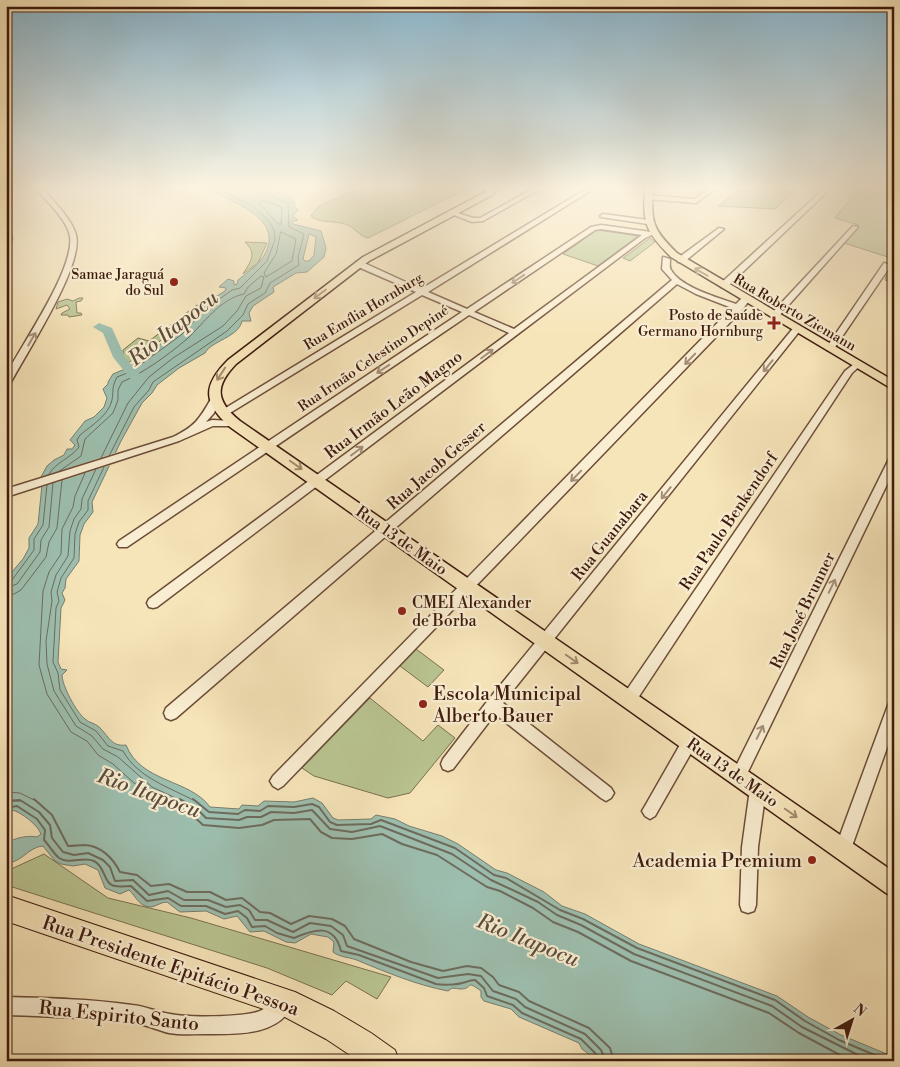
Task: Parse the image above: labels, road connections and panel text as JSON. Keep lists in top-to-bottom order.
{
  "streets": {
    "highway": ["Rua Presidente Epitácio Pessoa"],
    "main road": ["Rua Roberto Ziemann", "Rua 13 de Maio"],
    "street": [
      "Rua Emília Hornburg",
      "Rua Irmão Celestino Depiné",
      "Rua Irmão Leão Magno",
      "Rua Jacob Gesser",
      "Rua Paulo Benkendorf",
      "Rua Guanabara",
      "Rua José Brunner",
      "Rua Espirito Santo"
    ]
  },
  "crossings": [
    ["Rua Emília Hornburg", "Rua 13 de Maio"],
    ["Rua Roberto Ziemann", "Rua Paulo Benkendorf"],
    ["Rua Roberto Ziemann", "Rua Guanabara"],
    ["Rua Irmão Celestino Depiné", "Rua 13 de Maio"],
    ["Rua Irmão Leão Magno", "Rua 13 de Maio"],
    ["Rua Jacob Gesser", "Rua 13 de Maio"],
    ["Rua Paulo Benkendorf", "Rua 13 de Maio"],
    ["Rua Guanabara", "Rua 13 de Maio"],
    ["Rua 13 de Maio", "Rua José Brunner"],
    ["Rua Presidente Epitácio Pessoa", "Rua Espirito Santo"]
  ],
  "one_way": ["Rua Irmão Celestino Depiné", "Rua Irmão Leão Magno", "Rua José Brunner"],
  "water": ["Rio Itapocu"],
  "places": {
    "other": [
      "Samae Jaraguá do Sul",
      "CMEI Alexander de Borba",
      "Escola Municipal Alberto Bauer",
      "Academia Premium"
    ],
    "health": ["Posto de Saúde Germano Hornburg"]
  },
  "north": "top right"
}
